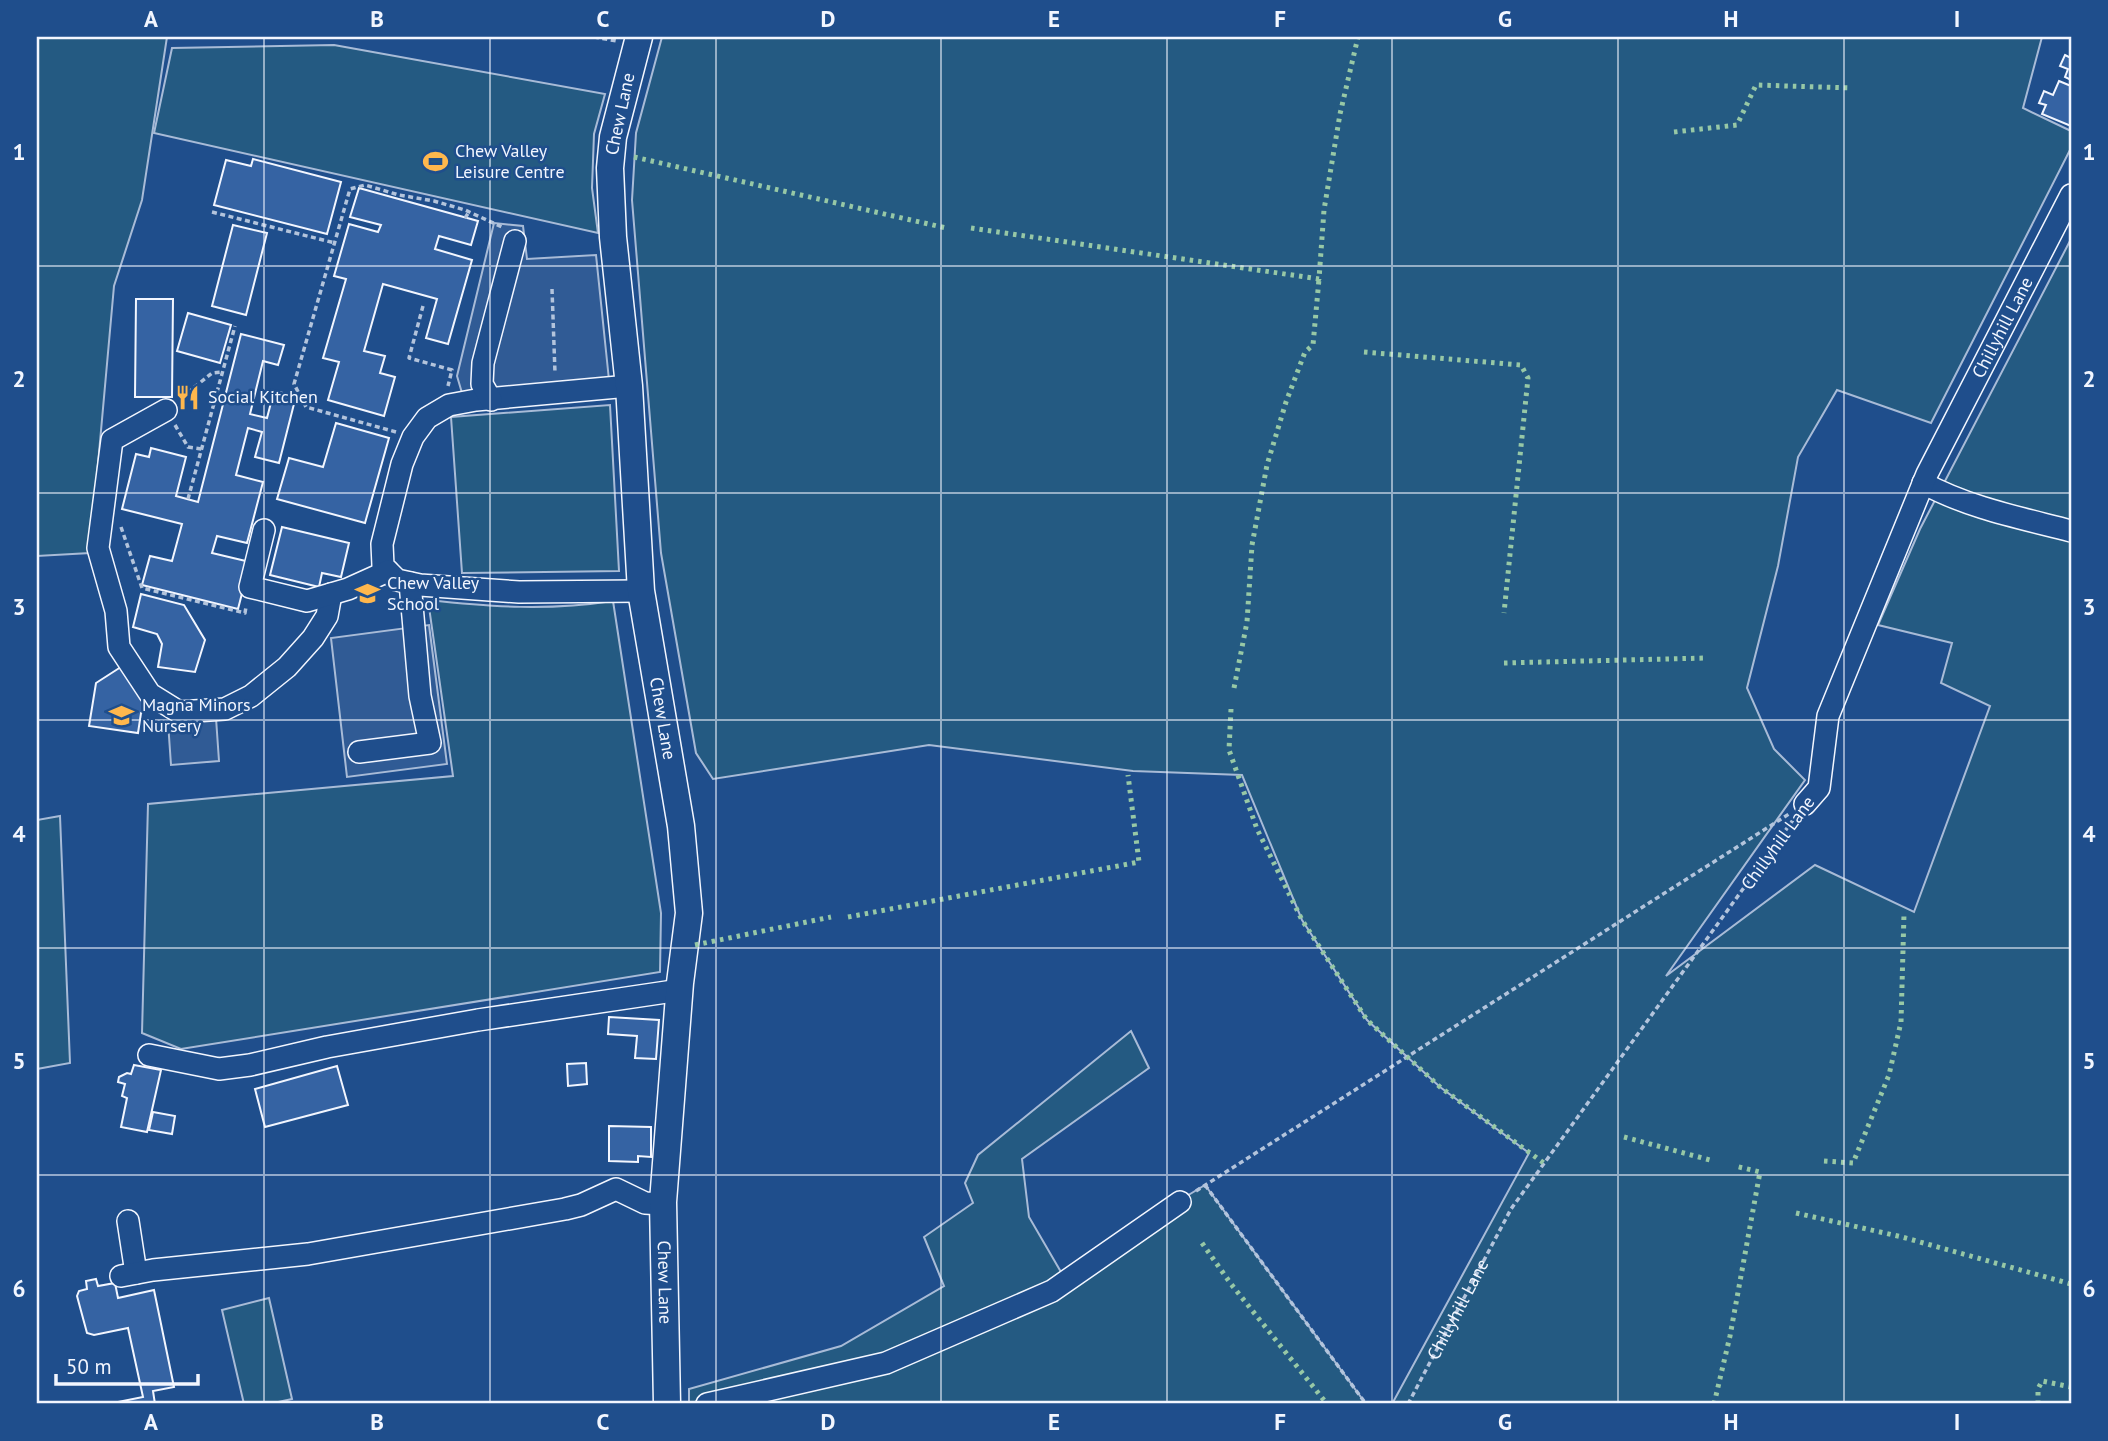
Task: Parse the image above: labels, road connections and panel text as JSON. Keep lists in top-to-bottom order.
{
  "streets": {
    "main road": ["Chew Lane"],
    "street": ["Chillyhill Lane"]
  },
  "places": {
    "sports": ["Chew Valley Leisure Centre"],
    "restaurant": ["Social Kitchen"],
    "school or university": ["Chew Valley School", "Magna Minors Nursery"]
  },
  "scale_bar": "50 m",
  "grid": {
    "columns": [
      "A",
      "B",
      "C",
      "D",
      "E",
      "F",
      "G",
      "H",
      "I"
    ],
    "rows": [
      "1",
      "2",
      "3",
      "4",
      "5",
      "6"
    ]
  }
}
